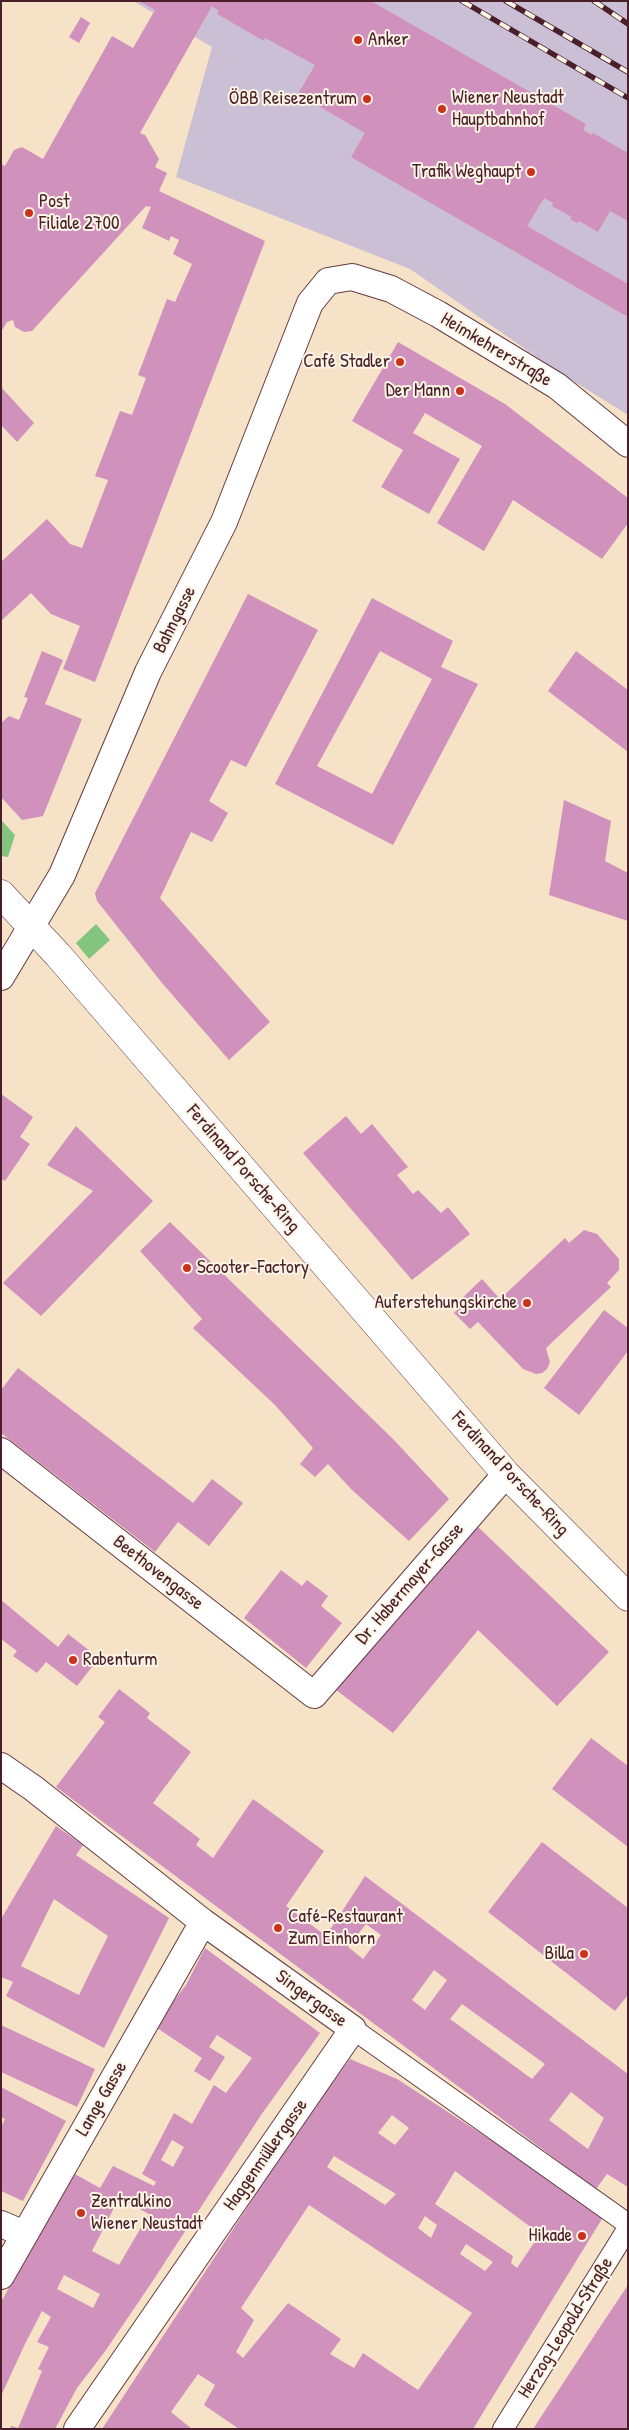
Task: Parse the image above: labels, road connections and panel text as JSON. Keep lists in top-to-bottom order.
{
  "streets": {
    "street": [
      "Heimkehrerstraße",
      "Bahngasse",
      "Ferdinand Porsche-Ring",
      "Beethovengasse",
      "Dr. Habermayer-Gasse",
      "Singergasse",
      "Lange Gasse",
      "Haggenmüllergasse",
      "Herzog-Leopold-Straße"
    ]
  },
  "crossings": [
    ["Heimkehrerstraße", "Bahngasse"],
    ["Bahngasse", "Ferdinand Porsche-Ring"],
    ["Ferdinand Porsche-Ring", "Dr. Habermayer-Gasse"],
    ["Beethovengasse", "Dr. Habermayer-Gasse"],
    ["Singergasse", "Lange Gasse"],
    ["Singergasse", "Haggenmüllergasse"]
  ],
  "places": [
    "Anker",
    "ÖBB Reisezentrum",
    "Wiener Neustadt Hauptbahnhof",
    "Trafik Weghaupt",
    "Post Filiale 2700",
    "Café Stadler",
    "Der Mann",
    "Scooter-Factory",
    "Auferstehungskirche",
    "Rabenturm",
    "Café-Restaurant Zum Einhorn",
    "Billa",
    "Zentralkino Wiener Neustadt",
    "Hikade"
  ]
}
